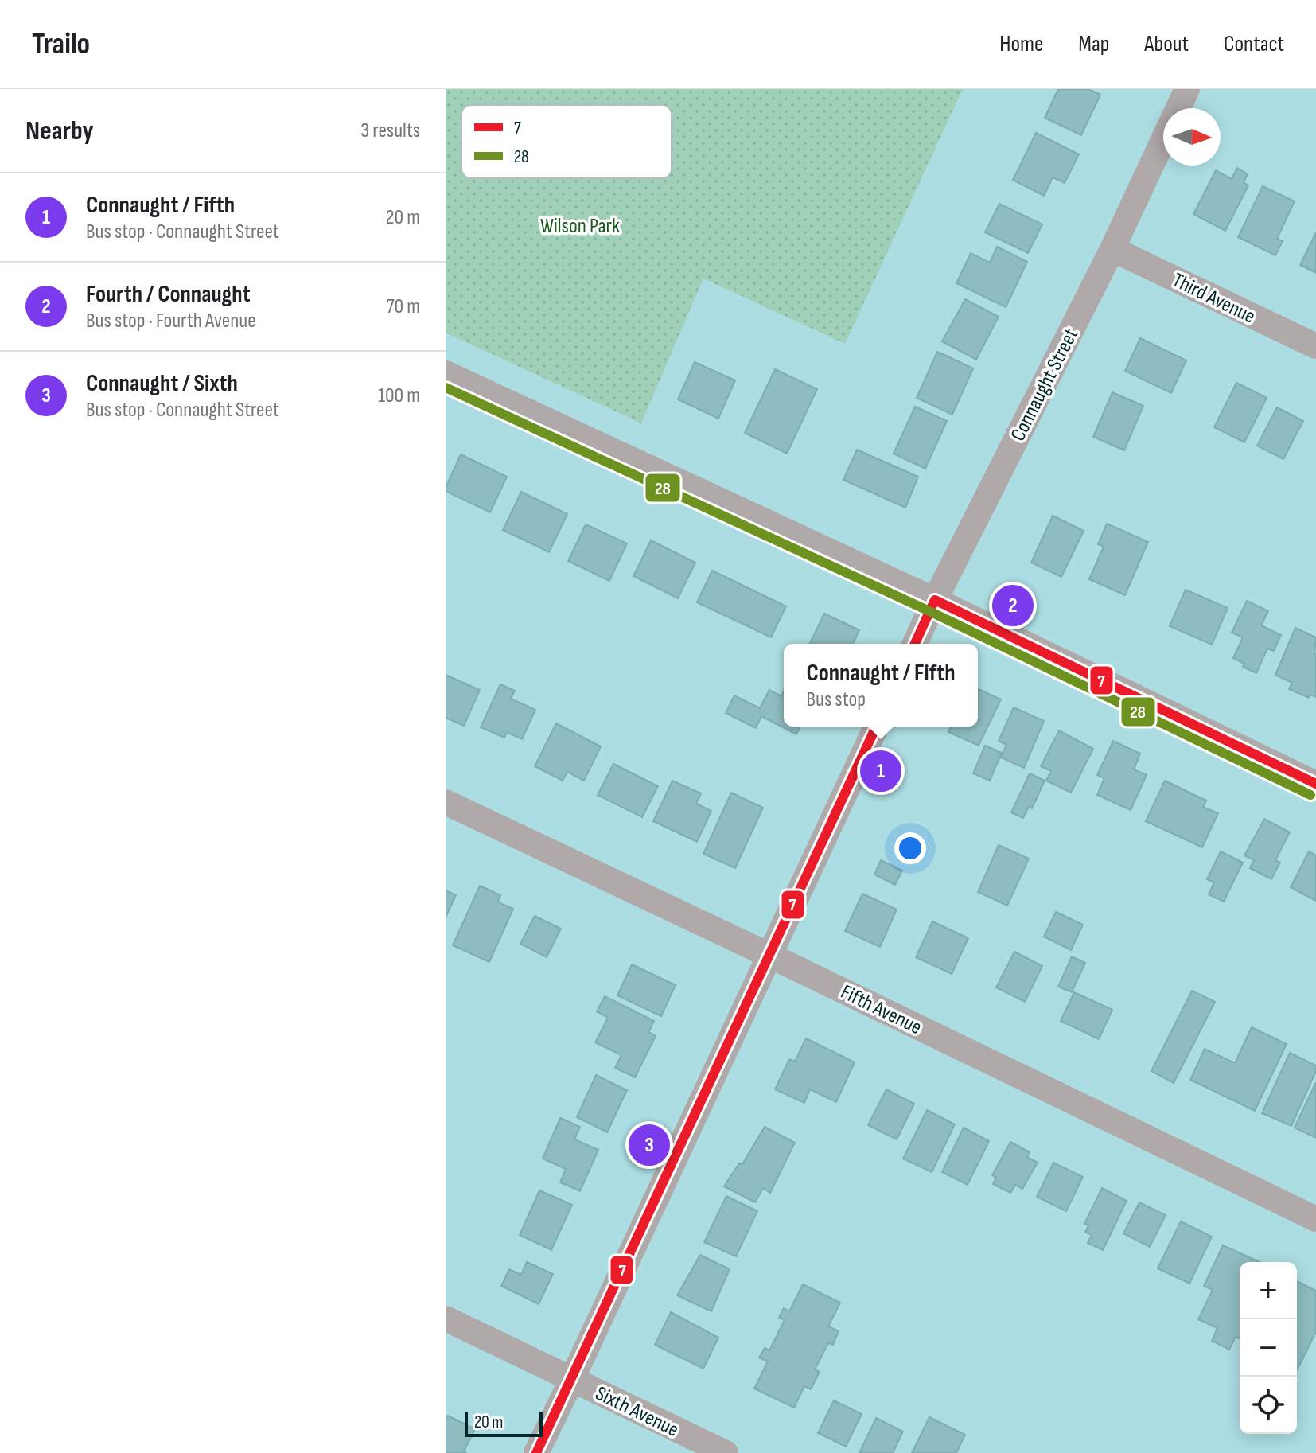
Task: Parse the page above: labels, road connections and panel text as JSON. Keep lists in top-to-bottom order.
{
  "streets": {
    "street": [
      "Third Avenue",
      "Connaught Street",
      "Fifth Avenue",
      "Sixth Avenue"
    ]
  },
  "crossings": [
    ["Third Avenue", "Connaught Street"]
  ],
  "parks": ["Wilson Park"],
  "lines": ["transit line 28", "transit line 7"],
  "legend": ["7", "28"],
  "scale_bar": "20 m",
  "north": "right",
  "page": {
    "header": "Trailo",
    "nav": [
      "Home",
      "Map",
      "About",
      "Contact"
    ],
    "heading": ["Nearby", "3 results"],
    "list": [
      {
        "mark": "1",
        "name": "Connaught / Fifth",
        "note": "Bus stop · Connaught Street",
        "value": "20 m"
      },
      {
        "mark": "2",
        "name": "Fourth / Connaught",
        "note": "Bus stop · Fourth Avenue",
        "value": "70 m"
      },
      {
        "mark": "3",
        "name": "Connaught / Sixth",
        "note": "Bus stop · Connaught Street",
        "value": "100 m"
      }
    ],
    "pins": ["2", "1", "3"],
    "popup": ["Connaught / Fifth", "Bus stop"],
    "map_buttons": ["+", "−"],
    "scale": "20 m"
  }
}
